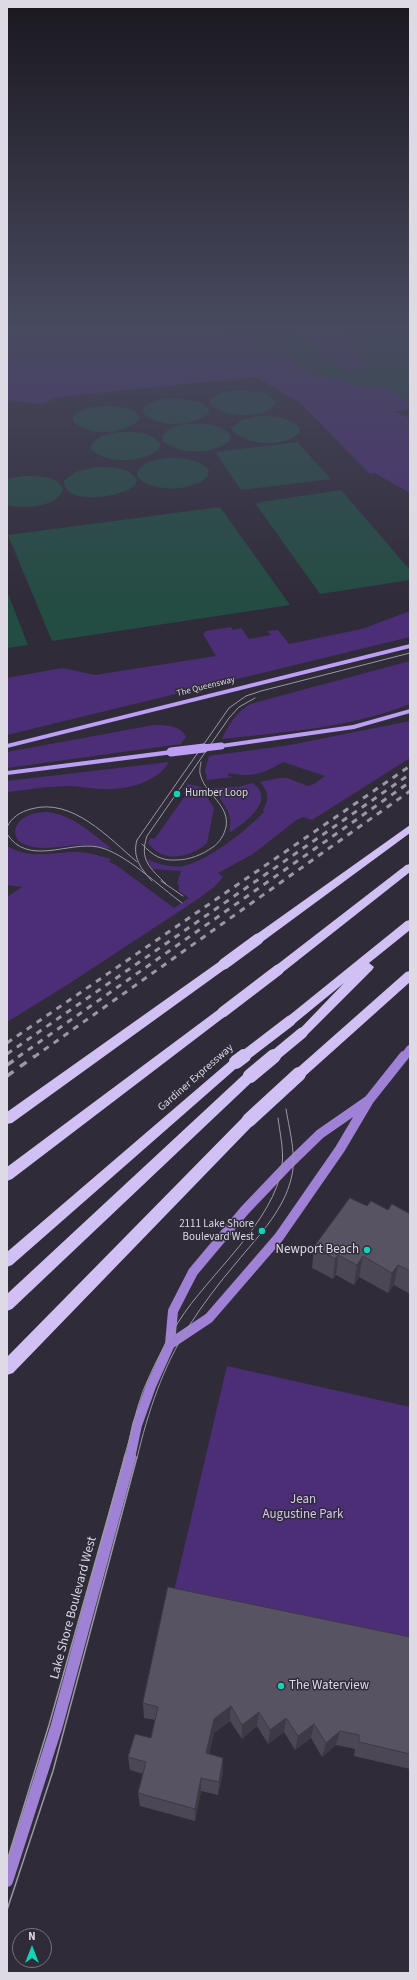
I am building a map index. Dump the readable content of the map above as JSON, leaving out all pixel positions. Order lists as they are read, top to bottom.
{
  "streets": {
    "highway": ["Gardiner Expressway"],
    "main road": ["The Queensway", "Lake Shore Boulevard West"]
  },
  "parks": ["Jean Augustine Park"],
  "places": [
    "Humber Loop",
    "2111 Lake Shore Boulevard West",
    "Newport Beach",
    "The Waterview"
  ],
  "north": "top"
}
